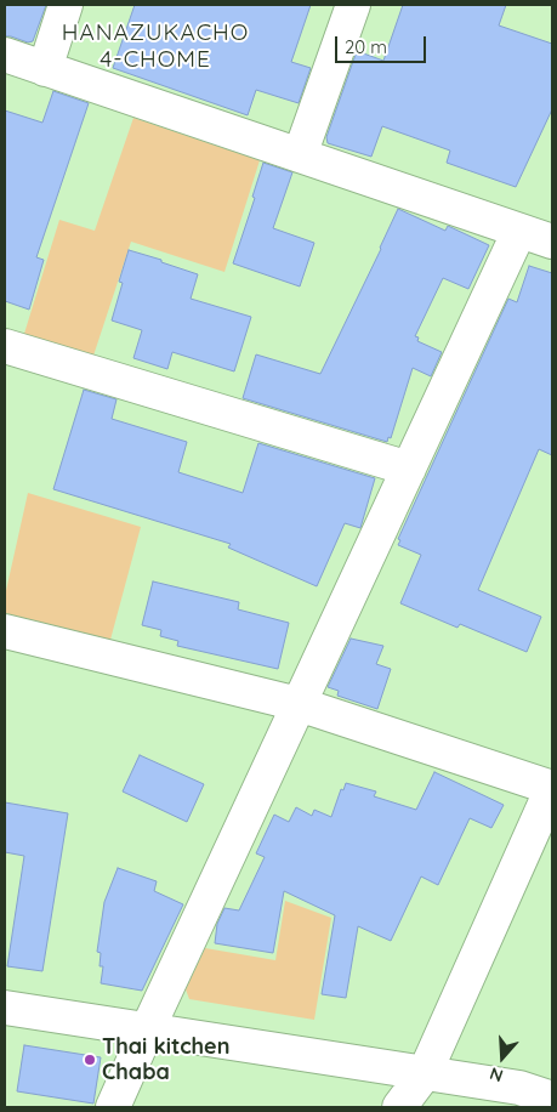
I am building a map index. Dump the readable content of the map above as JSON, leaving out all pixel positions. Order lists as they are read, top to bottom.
{
  "districts": ["HANAZUKACHO 4-CHOME"],
  "places": ["Thai kitchen Chaba"],
  "scale_bar": "20 m",
  "north": "bottom"
}
